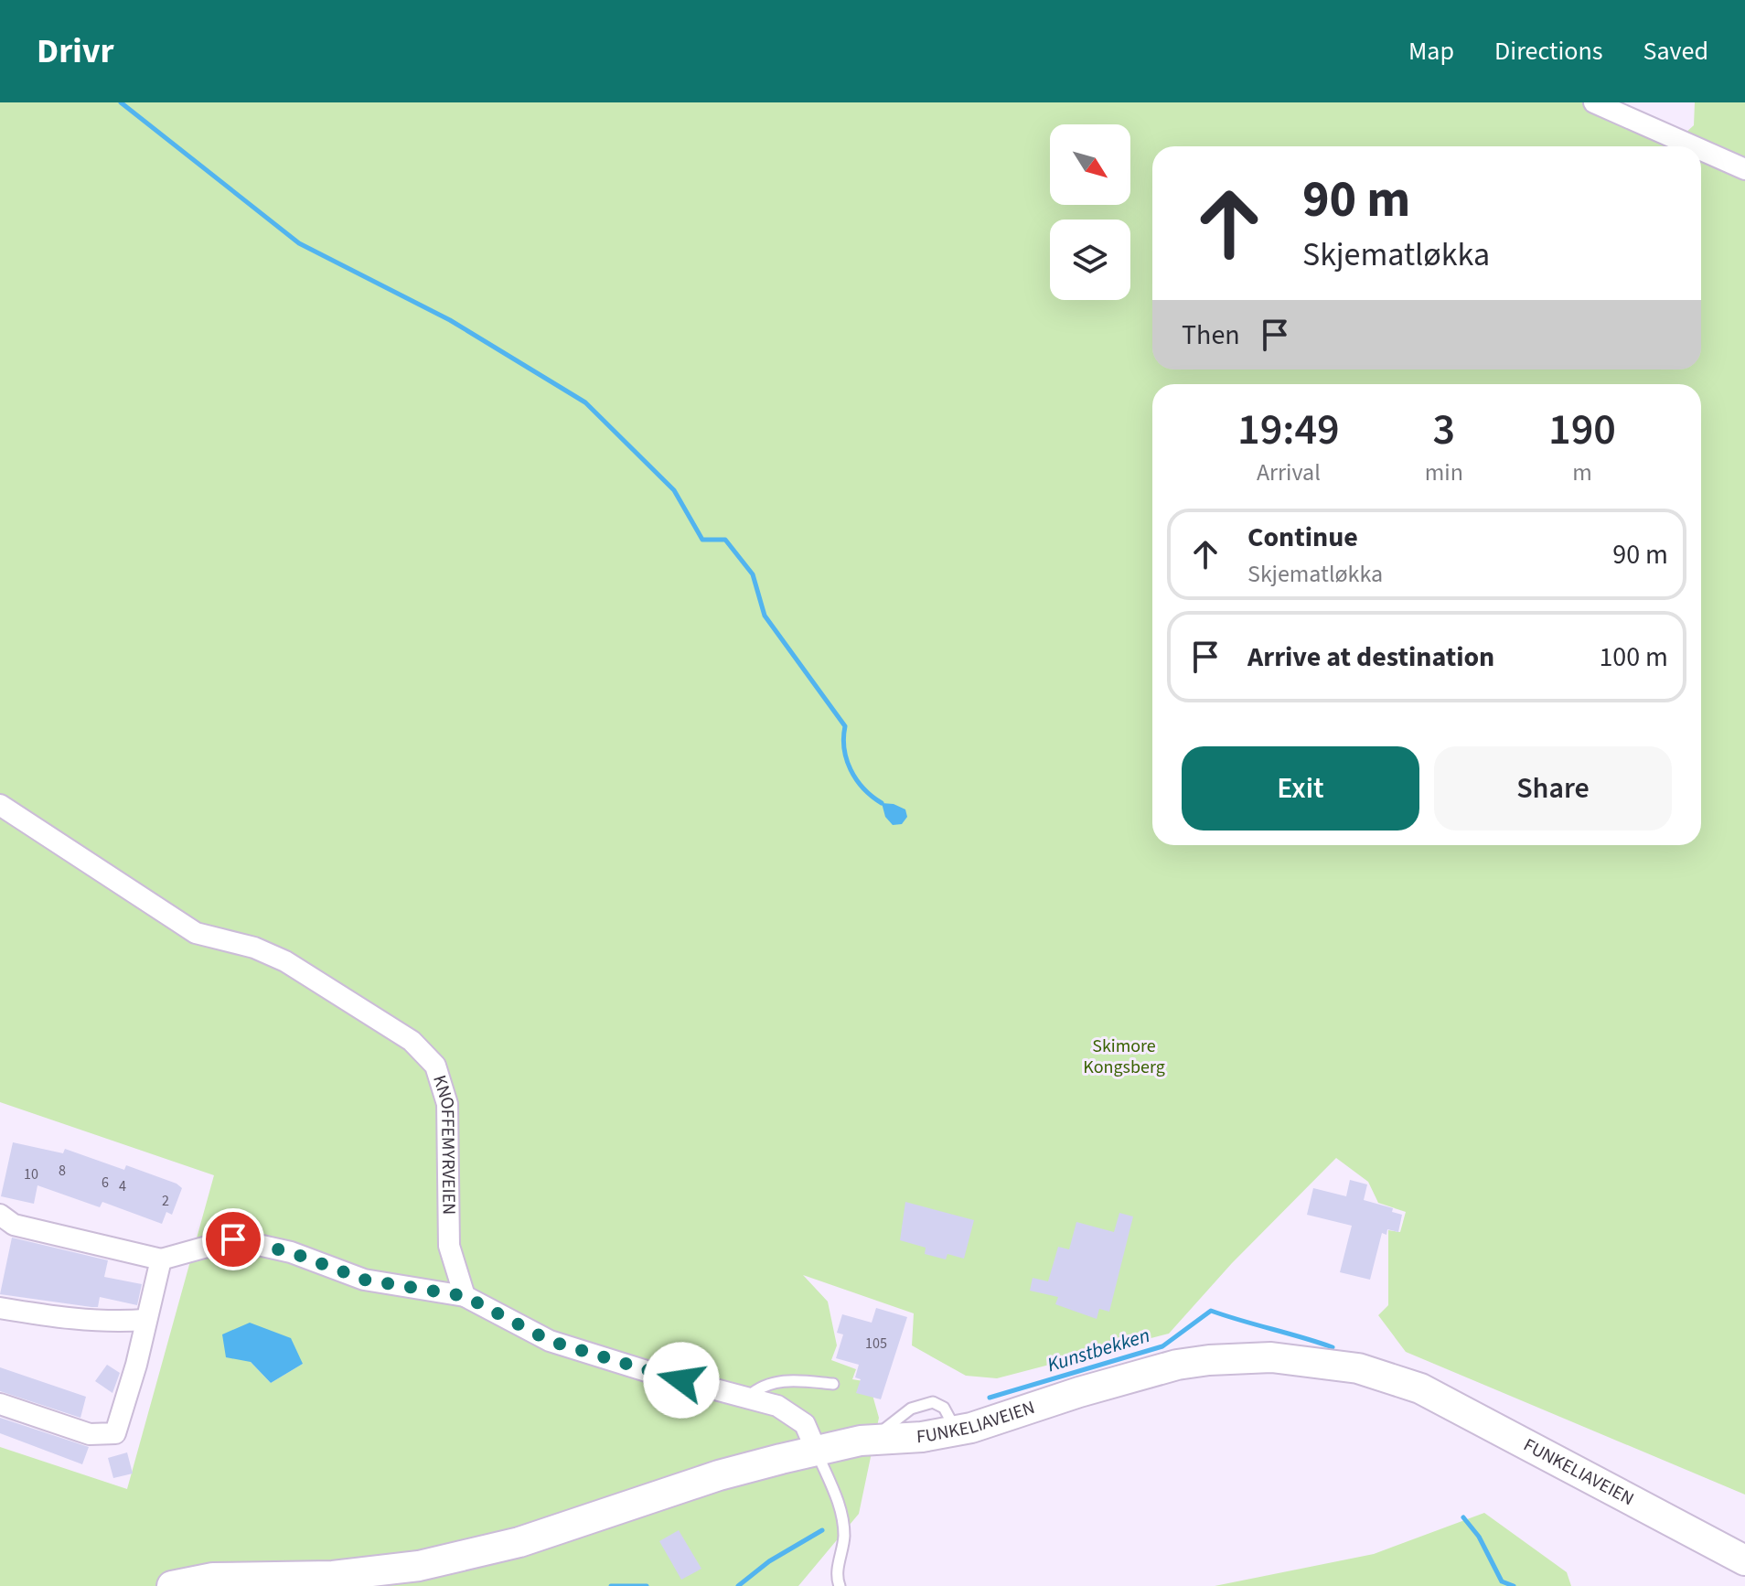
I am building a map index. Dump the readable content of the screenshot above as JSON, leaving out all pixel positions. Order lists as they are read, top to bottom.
{
  "streets": {
    "street": ["KNOFFEMYRVEIEN", "FUNKELIAVEIEN"]
  },
  "water": ["Kunstbekken"],
  "parks": ["Skimore Kongsberg"],
  "house_numbers": [
    "8",
    "10",
    "6",
    "4",
    "2",
    "105"
  ],
  "north": "bottom right",
  "page": {
    "header": "Drivr",
    "nav": ["Map", "Directions", "Saved"],
    "turn": ["90 m", "Skjematløkka"],
    "then": "Then",
    "eta": [
      "19:49",
      "Arrival",
      "3",
      "min",
      "190",
      "m"
    ],
    "list": [
      {
        "name": "Continue",
        "note": "Skjematløkka",
        "value": "90 m"
      },
      {
        "name": "Arrive at destination",
        "value": "100 m"
      }
    ],
    "buttons": ["Exit", "Share"]
  }
}
